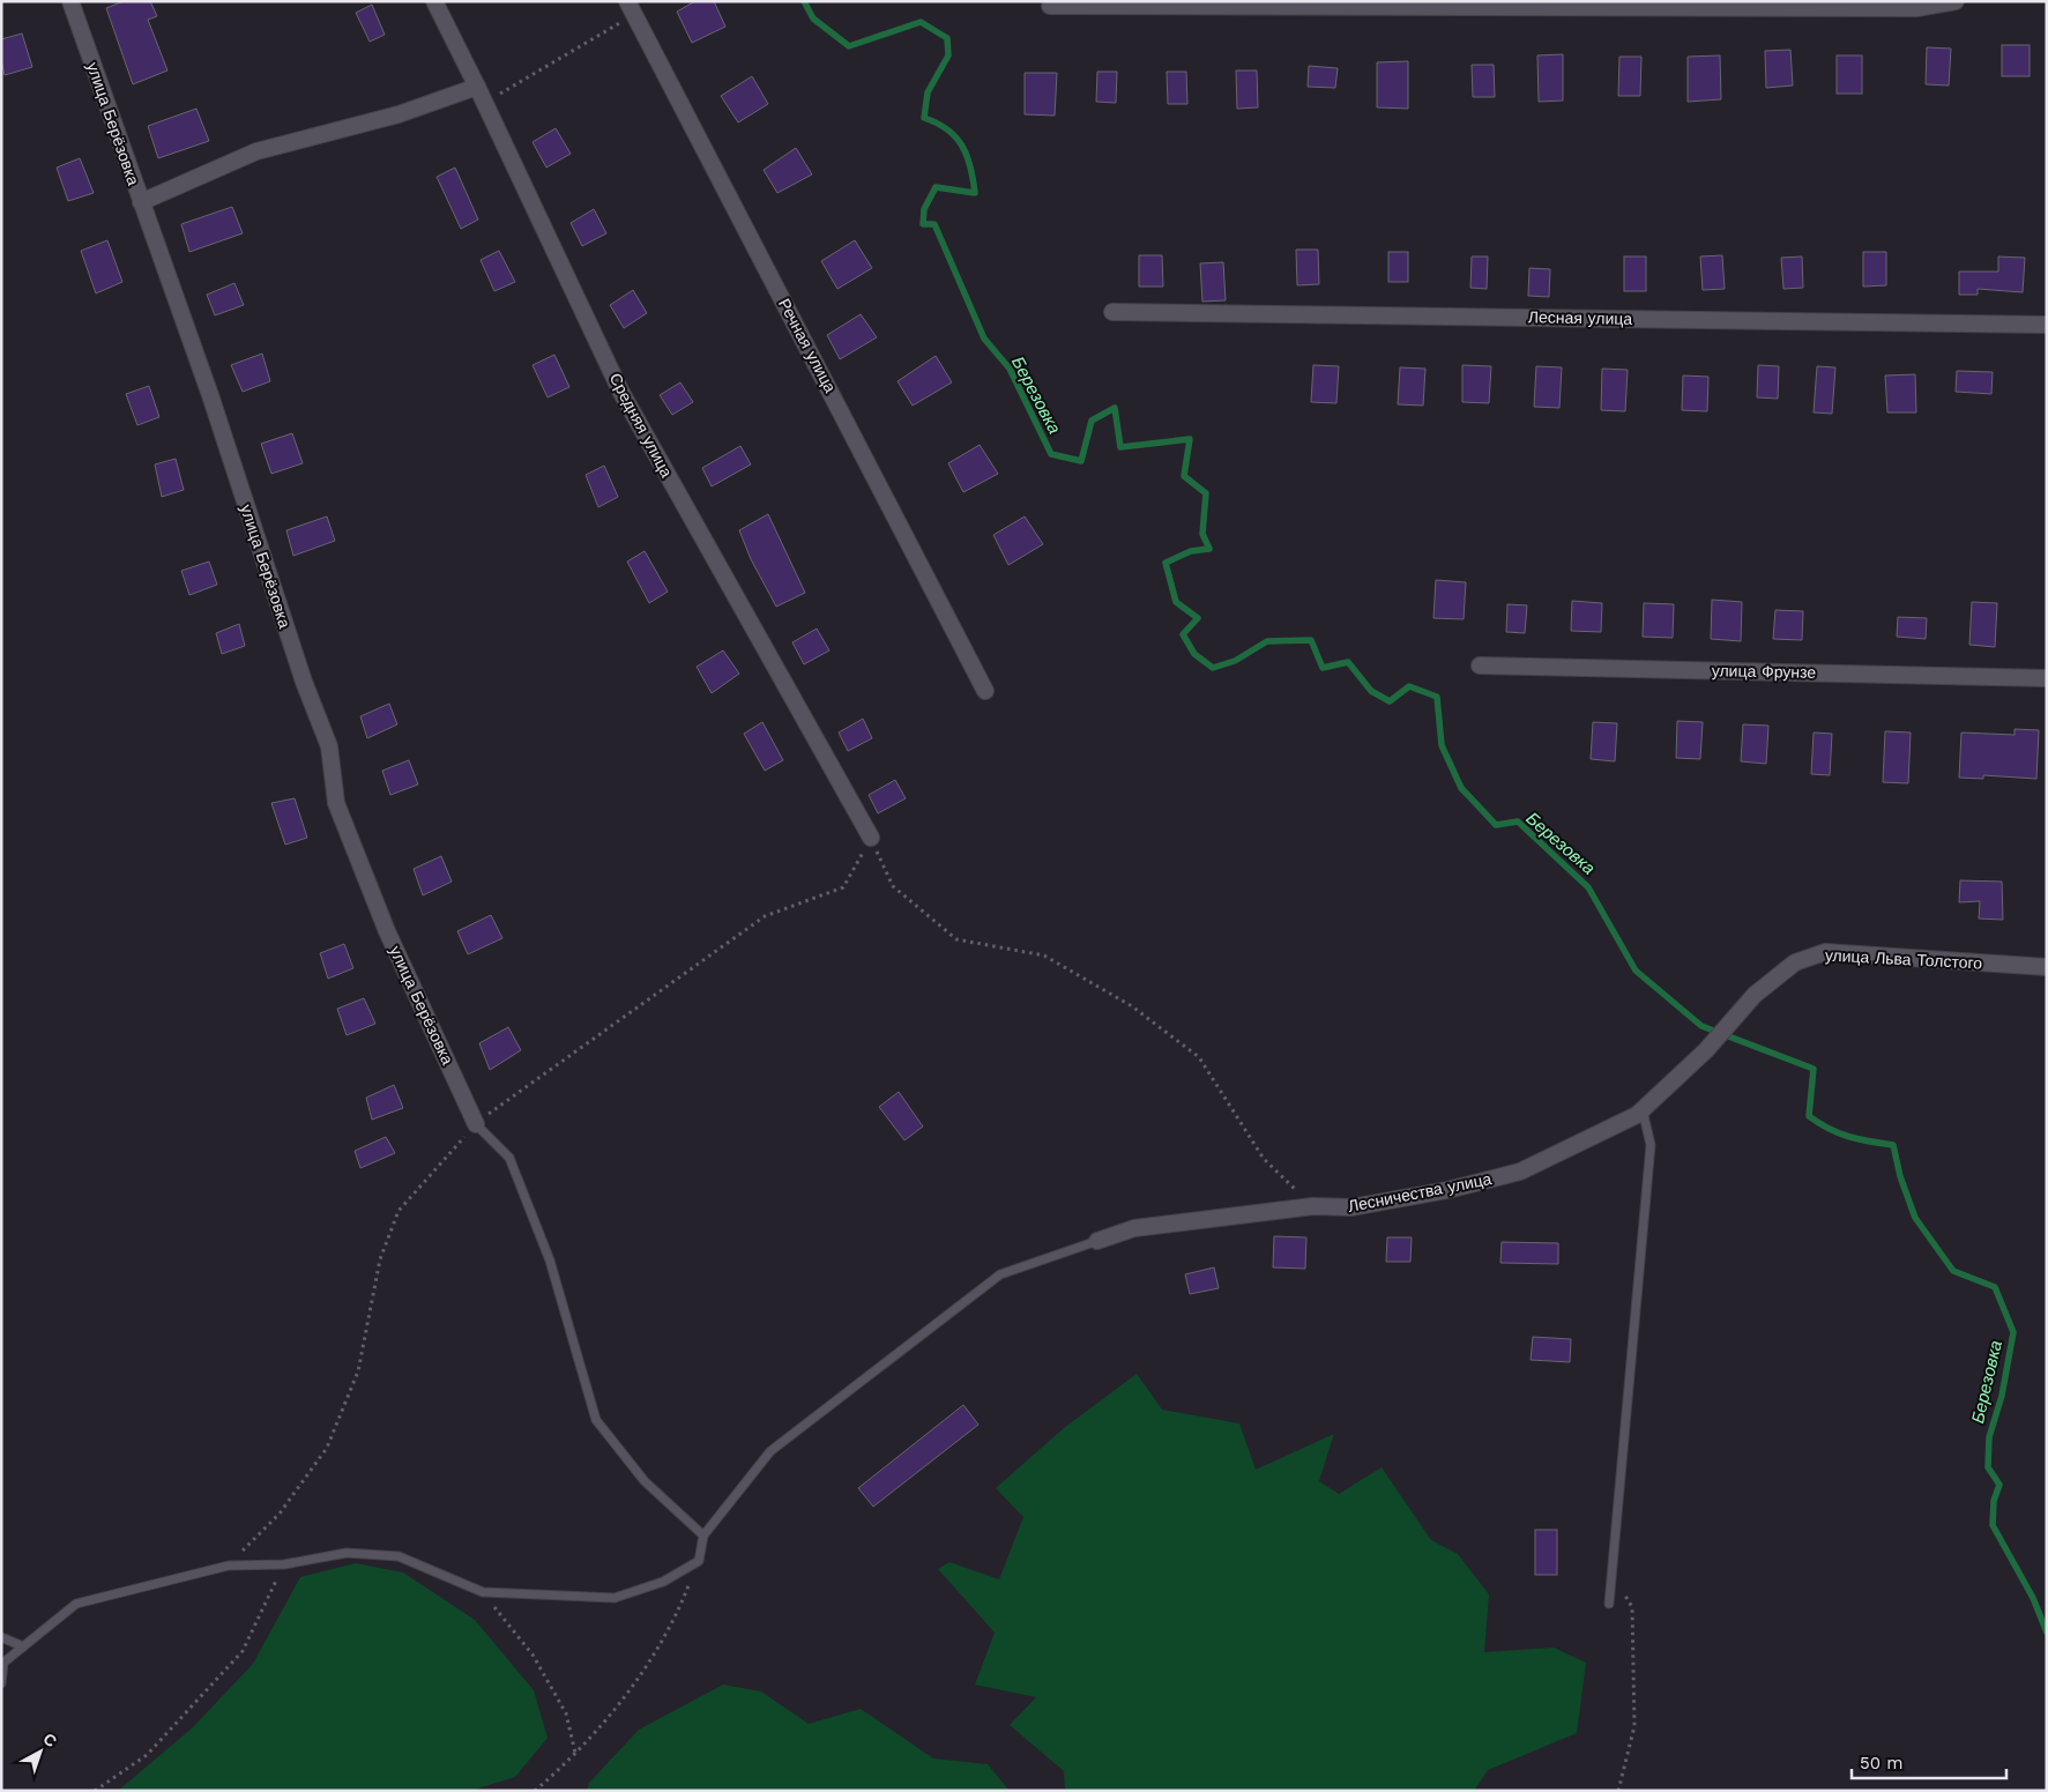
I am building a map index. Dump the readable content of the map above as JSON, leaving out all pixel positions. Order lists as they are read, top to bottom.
{
  "streets": {
    "street": [
      "улица Берёзовка",
      "Лесная улица",
      "Речная улица",
      "Средняя улица",
      "улица Фрунзе",
      "улица Льва Толстого",
      "Лесничества улица"
    ]
  },
  "crossings": [
    ["улица Льва Толстого", "Лесничества улица"]
  ],
  "water": ["Березовка"],
  "scale_bar": "50 m",
  "north": "top right"
}
